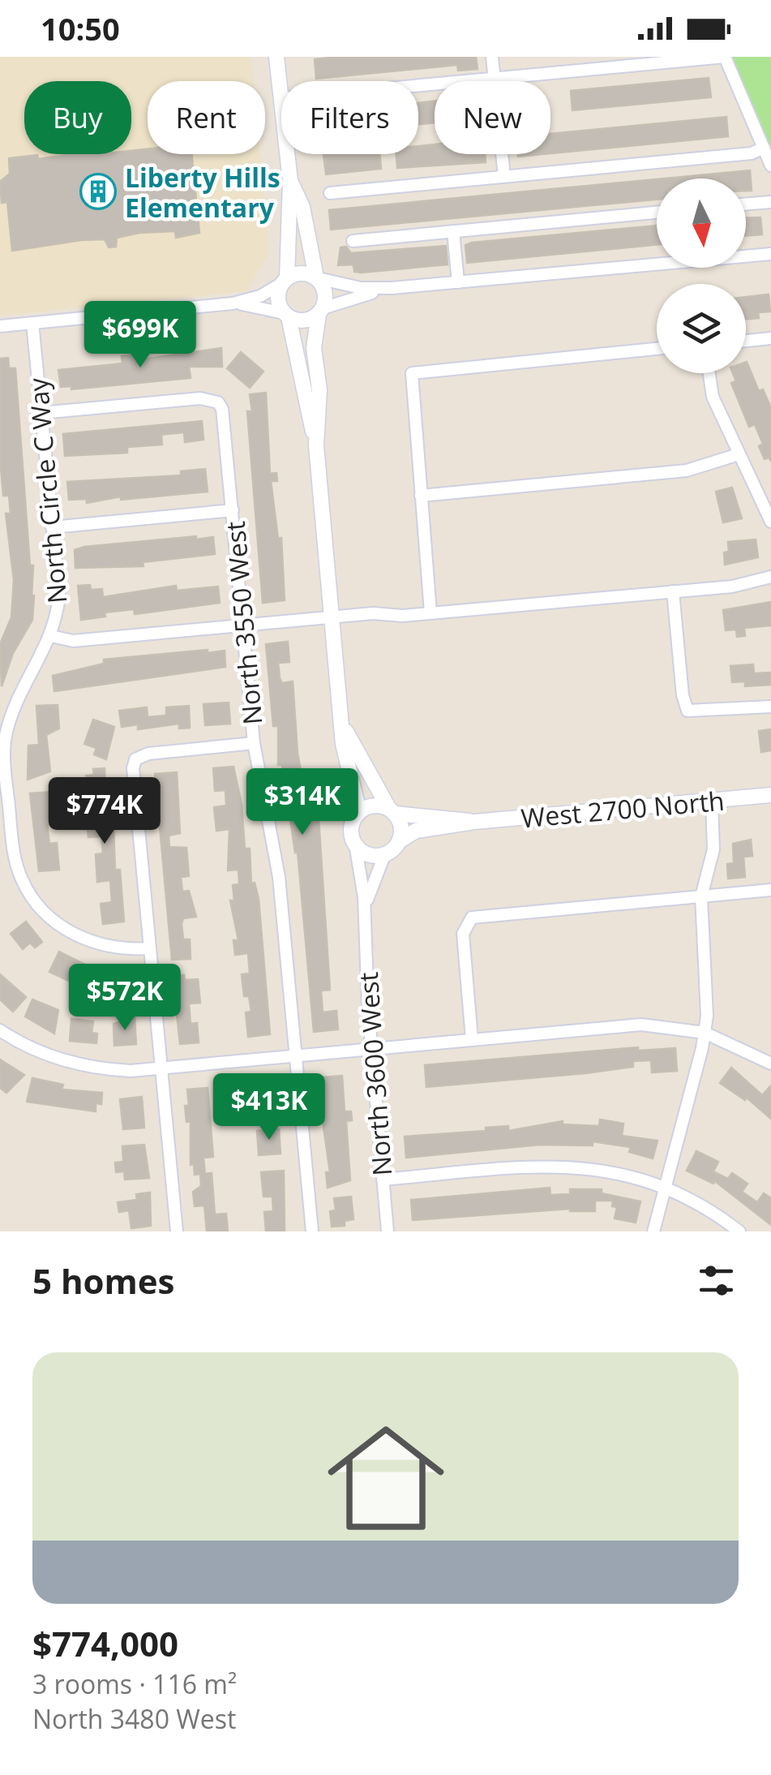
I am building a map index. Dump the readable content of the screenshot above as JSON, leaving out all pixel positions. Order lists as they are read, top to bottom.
{
  "streets": {
    "street": [
      "North Circle C Way",
      "North 3550 West",
      "West 2700 North",
      "North 3600 West"
    ]
  },
  "crossings": [
    ["North Circle C Way", "North 3550 West"],
    ["West 2700 North", "North 3600 West"]
  ],
  "places": {
    "building": ["Liberty Hills Elementary"]
  },
  "north": "bottom",
  "page": {
    "status": "10:50",
    "chip": [
      "Buy",
      "Rent",
      "Filters",
      "New"
    ],
    "price": [
      "$699K",
      "$314K",
      "$774K",
      "$572K",
      "$413K"
    ],
    "heading": "5 homes",
    "list": [
      {
        "name": "$774,000",
        "note": "3 rooms · 116 m² · North 3480 West"
      }
    ]
  }
}
